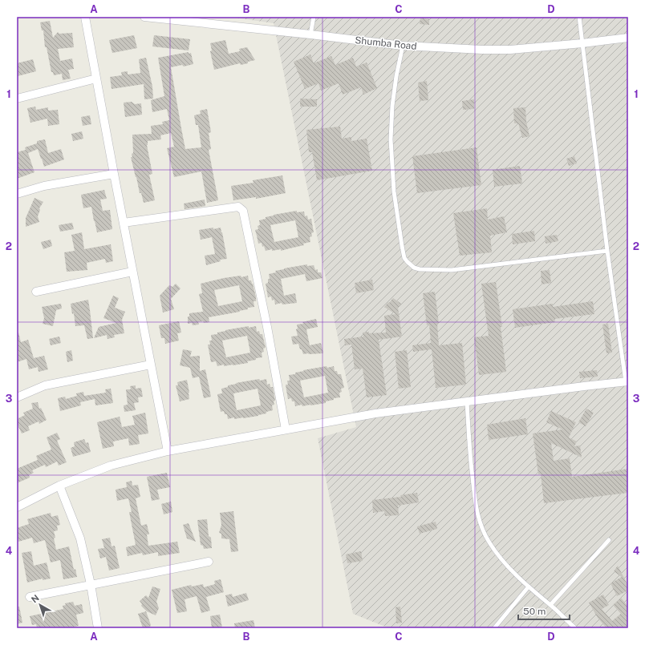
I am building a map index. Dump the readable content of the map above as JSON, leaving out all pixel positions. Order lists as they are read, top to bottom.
{
  "streets": {
    "street": ["Shumba Road"]
  },
  "scale_bar": "50 m",
  "north": "top left",
  "grid": {
    "columns": [
      "A",
      "B",
      "C",
      "D"
    ],
    "rows": [
      "1",
      "2",
      "3",
      "4"
    ]
  }
}
